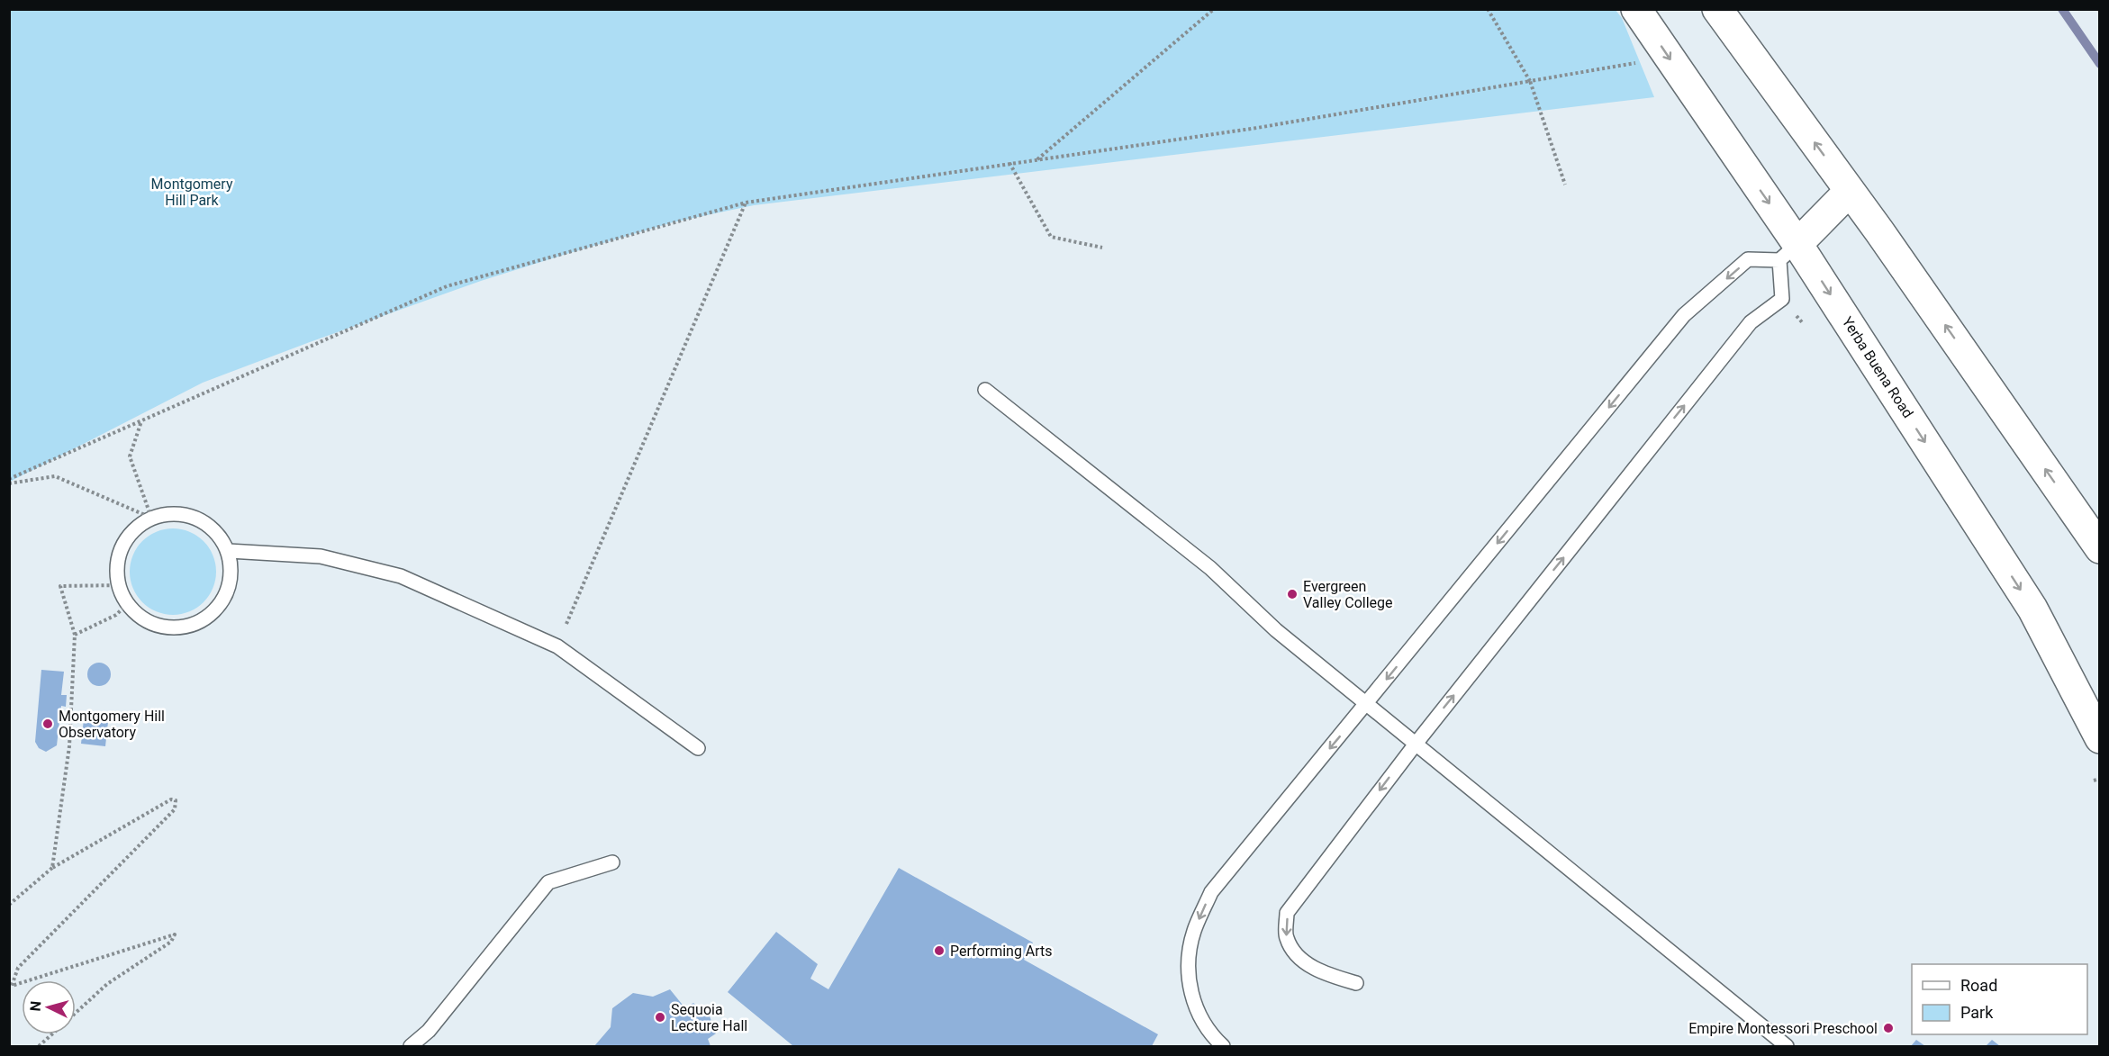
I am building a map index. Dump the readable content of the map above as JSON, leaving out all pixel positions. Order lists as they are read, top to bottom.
{
  "streets": {
    "street": ["Yerba Buena Road"]
  },
  "parks": ["Montgomery Hill Park"],
  "places": [
    "Evergreen Valley College",
    "Montgomery Hill Observatory",
    "Performing Arts",
    "Sequoia Lecture Hall",
    "Empire Montessori Preschool"
  ],
  "legend": ["Road", "Park"],
  "north": "left"
}
